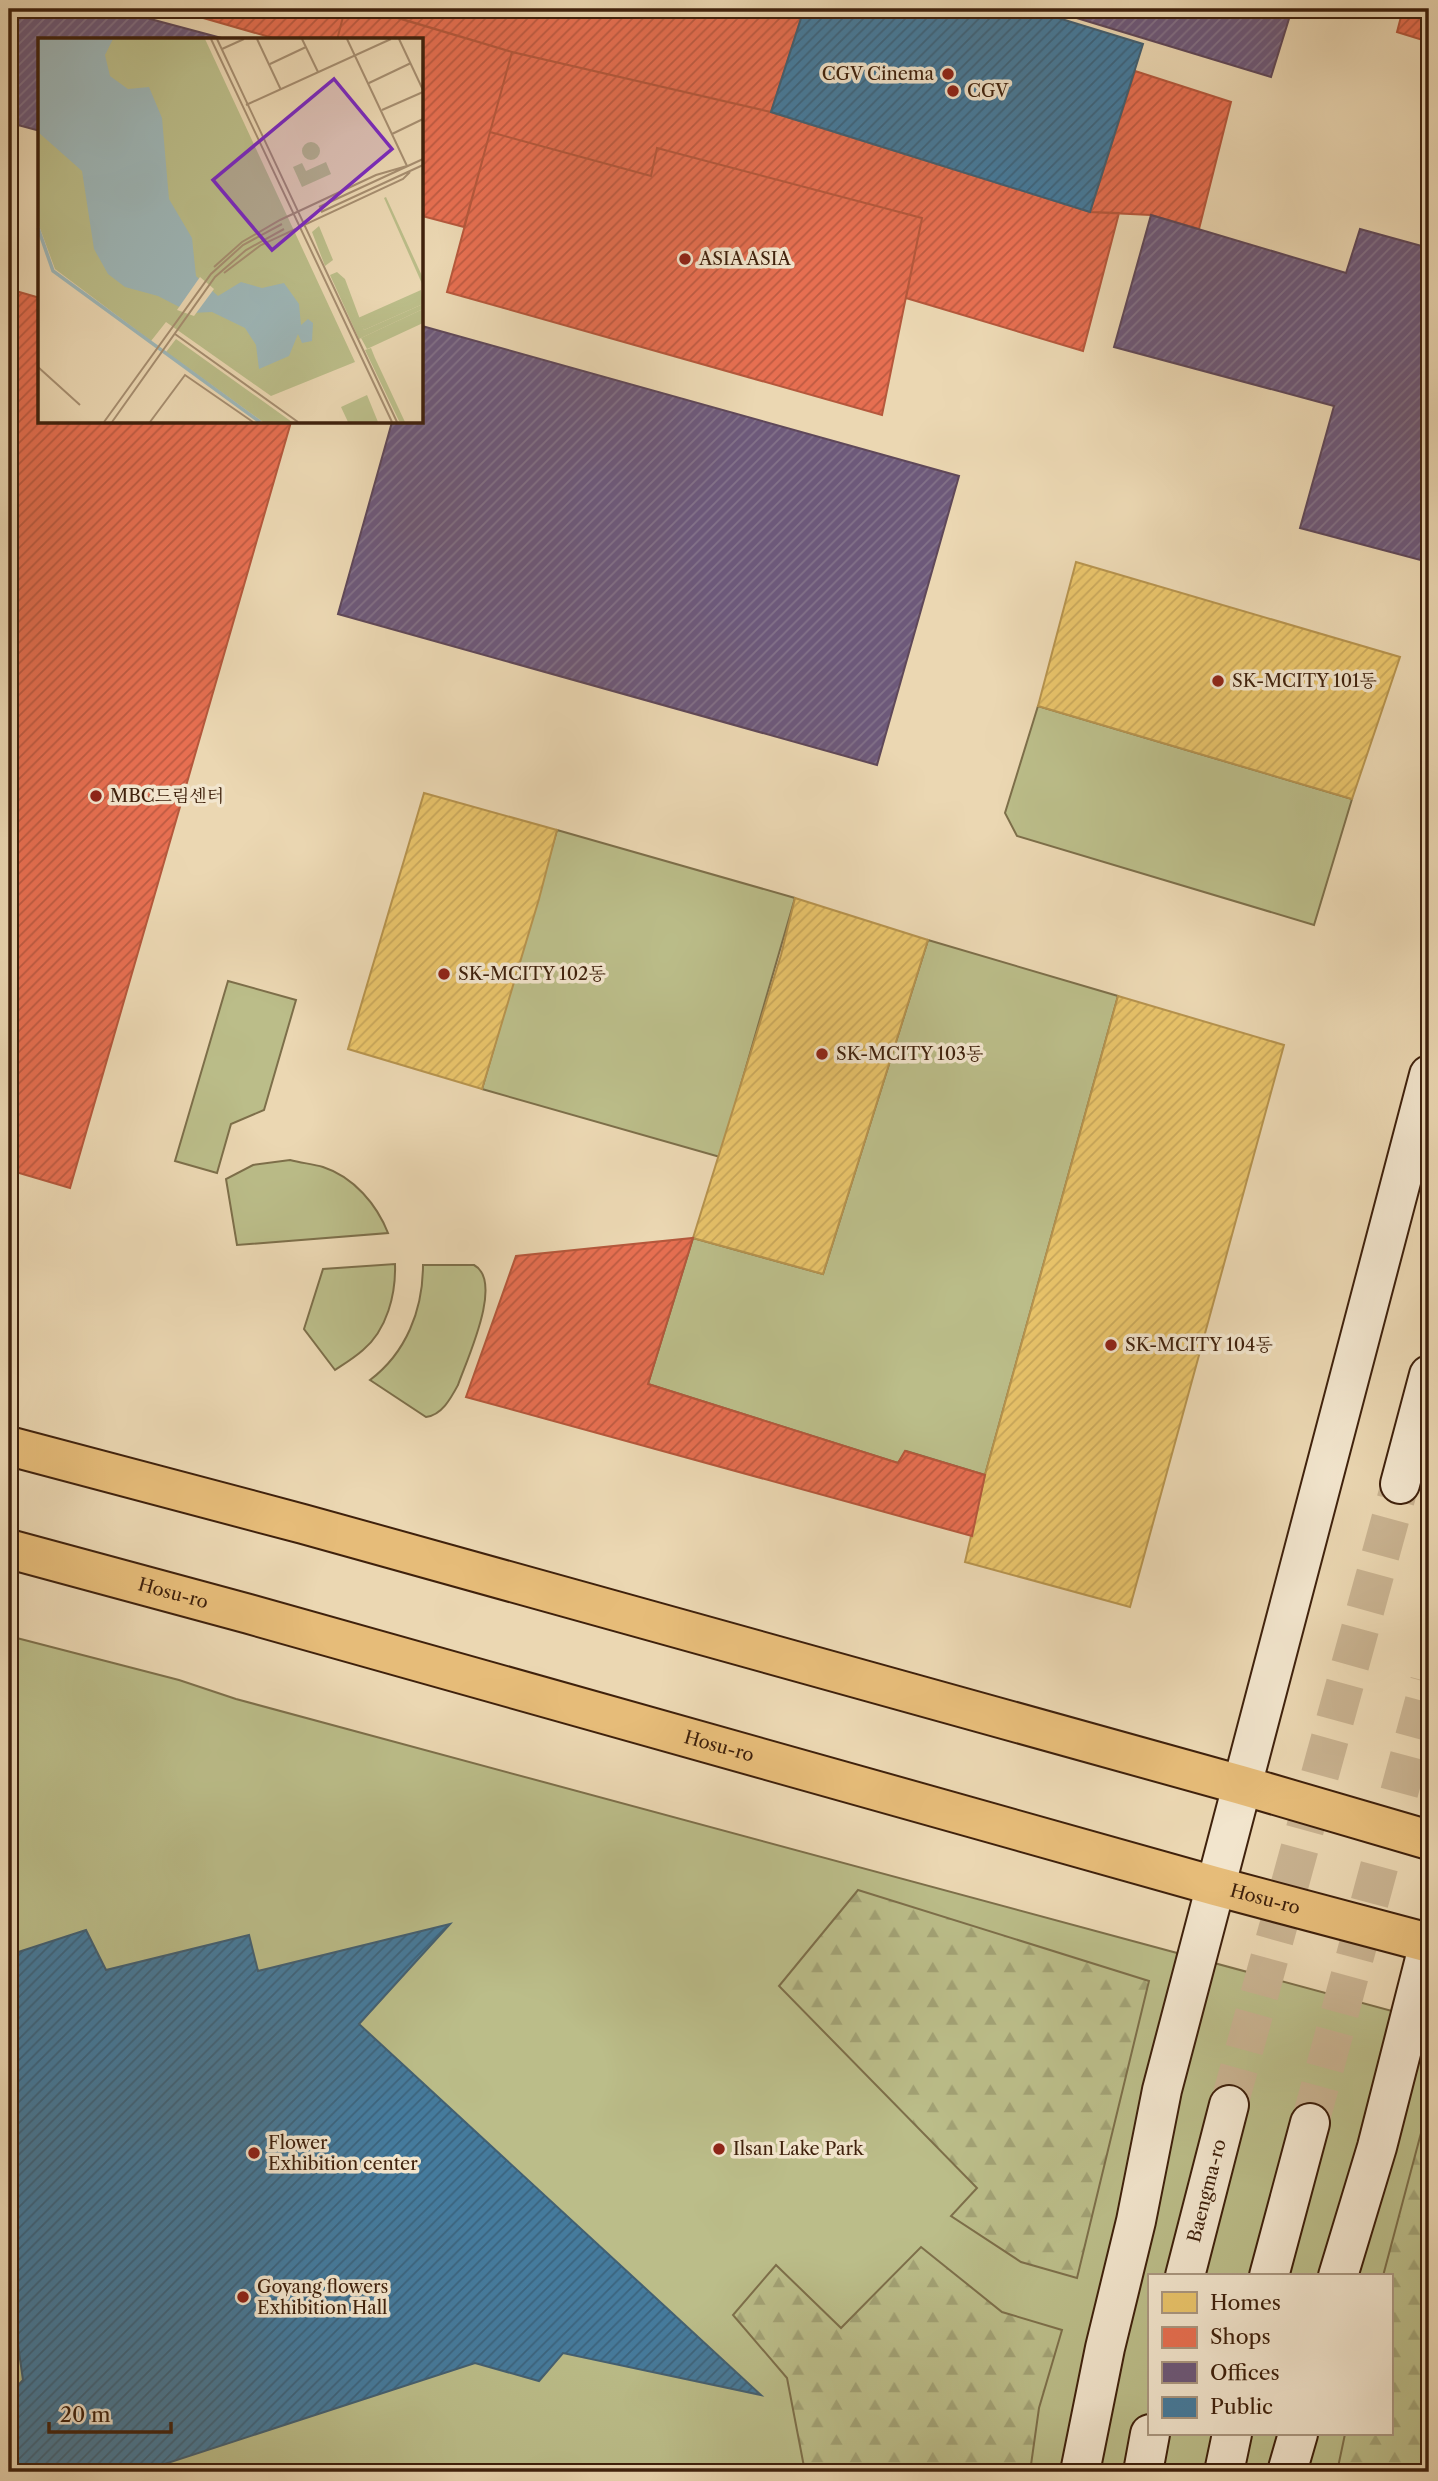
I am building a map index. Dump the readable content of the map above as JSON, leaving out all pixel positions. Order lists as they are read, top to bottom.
{
  "streets": {
    "main road": ["Hosu-ro", "Baengma-ro"]
  },
  "places": [
    "CGV Cinema",
    "CGV",
    "ASIA ASIA",
    "SK-MCITY 101동",
    "MBC드림센터",
    "SK-MCITY 102동",
    "SK-MCITY 103동",
    "SK-MCITY 104동",
    "Ilsan Lake Park",
    "Flower Exhibition center",
    "Goyang flowers Exhibition Hall"
  ],
  "legend": [
    "Homes",
    "Shops",
    "Offices",
    "Public"
  ],
  "scale_bar": "20 m"
}
